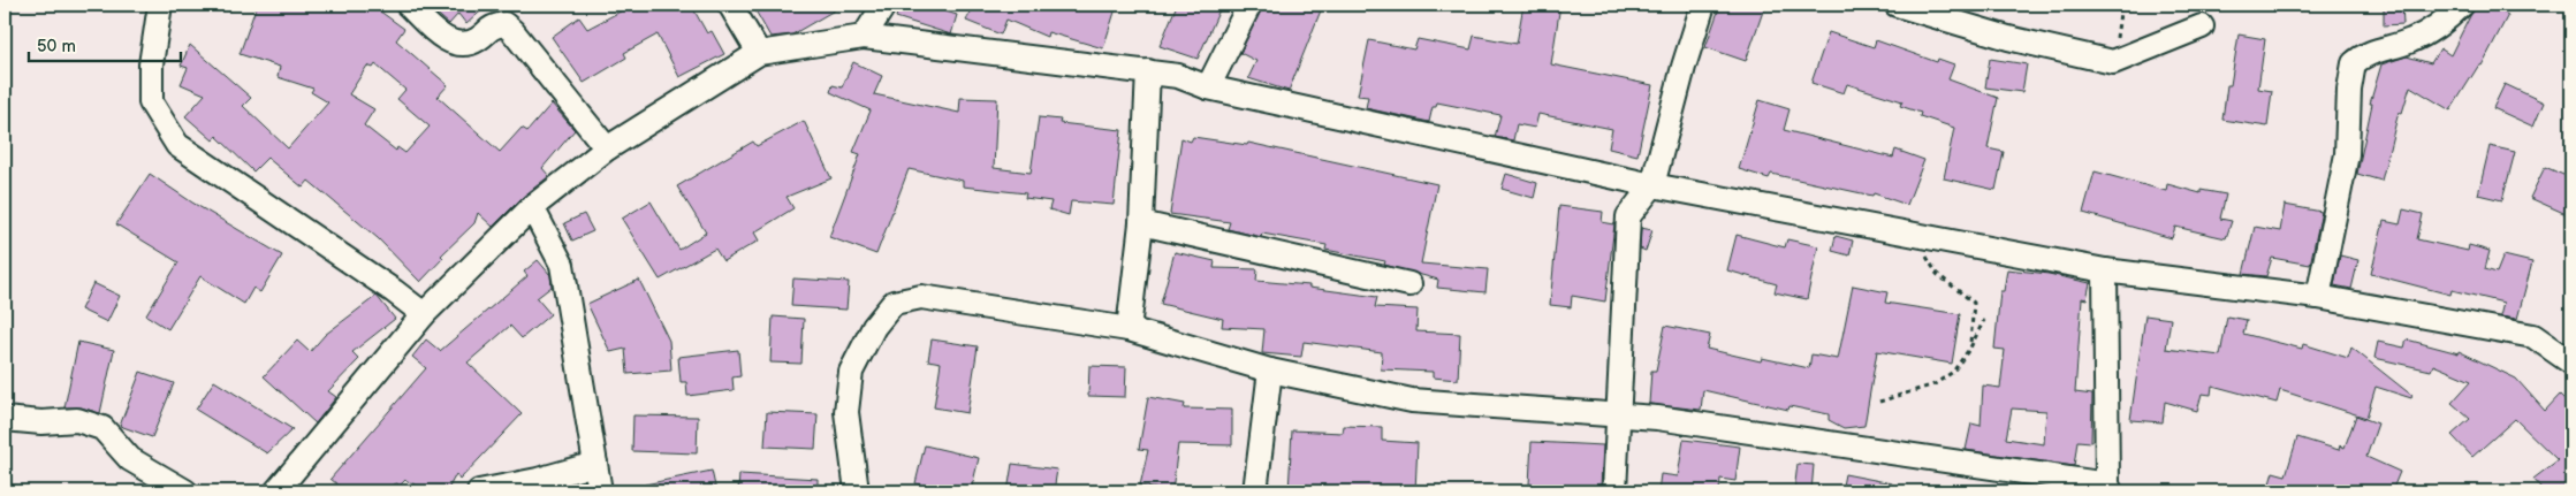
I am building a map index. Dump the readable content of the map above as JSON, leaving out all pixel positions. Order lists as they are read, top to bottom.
{
  "scale_bar": "50 m"
}
